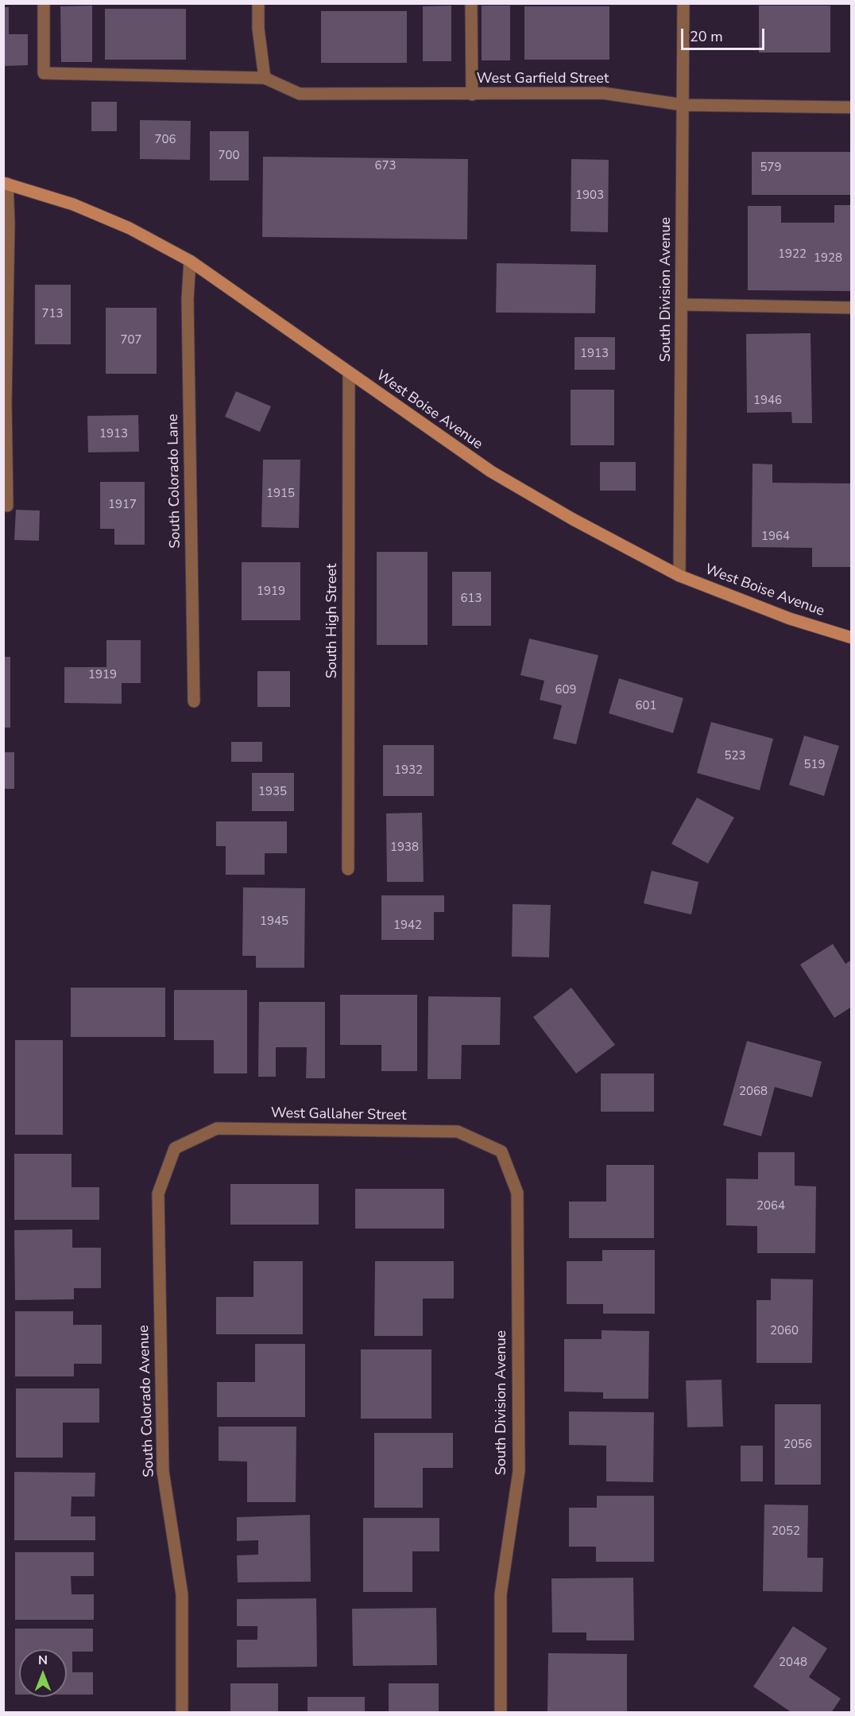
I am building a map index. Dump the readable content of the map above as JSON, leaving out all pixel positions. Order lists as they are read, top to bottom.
{
  "streets": {
    "street": [
      "West Garfield Street",
      "South Division Avenue",
      "West Boise Avenue",
      "South Colorado Lane",
      "South High Street",
      "West Gallaher Street",
      "South Colorado Avenue"
    ]
  },
  "crossings": [
    ["West Garfield Street", "South Division Avenue"],
    ["South Division Avenue", "West Boise Avenue"],
    ["South Division Avenue", "West Gallaher Street"],
    ["West Boise Avenue", "South Colorado Lane"],
    ["West Boise Avenue", "South High Street"],
    ["West Gallaher Street", "South Colorado Avenue"]
  ],
  "house_numbers": [
    "706",
    "700",
    "673",
    "579",
    "1903",
    "1922",
    "1928",
    "713",
    "707",
    "1913",
    "1946",
    "1913",
    "1915",
    "1917",
    "1964",
    "1919",
    "613",
    "1919",
    "609",
    "601",
    "523",
    "519",
    "1932",
    "1935",
    "1938",
    "1945",
    "1942",
    "2068",
    "2064",
    "2060",
    "2056",
    "2052",
    "2048"
  ],
  "scale_bar": "20 m",
  "north": "top"
}
